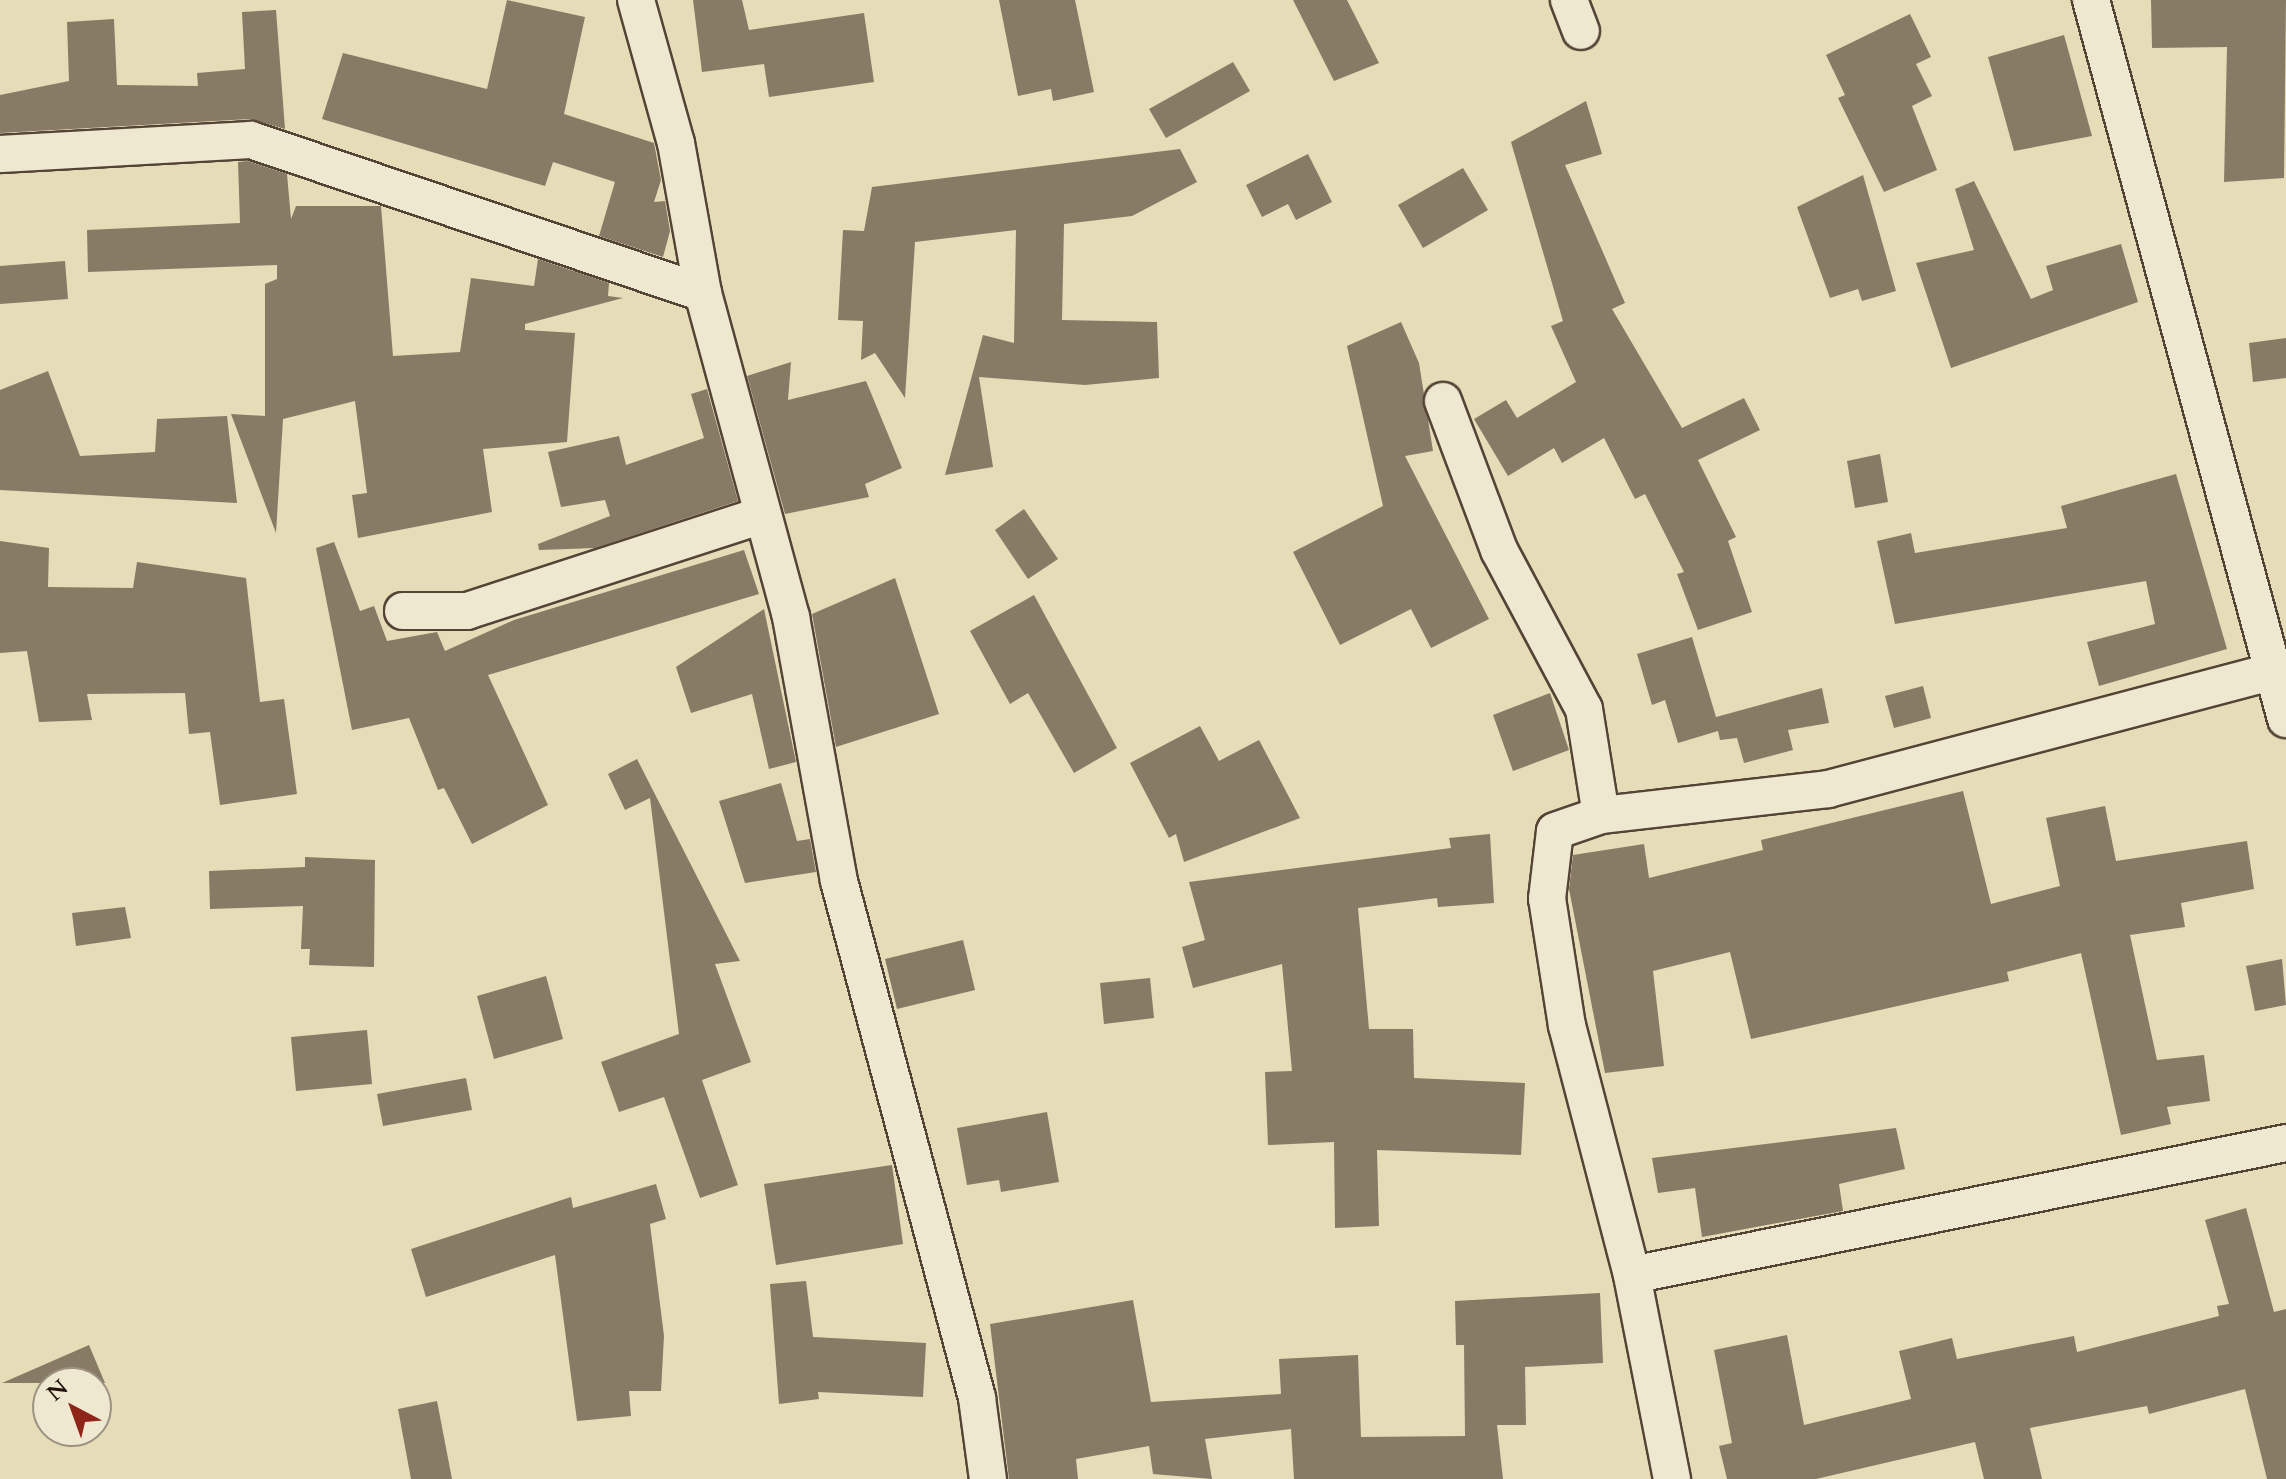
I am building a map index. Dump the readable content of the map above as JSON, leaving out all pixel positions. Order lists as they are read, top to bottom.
{
  "north": "top left"
}
